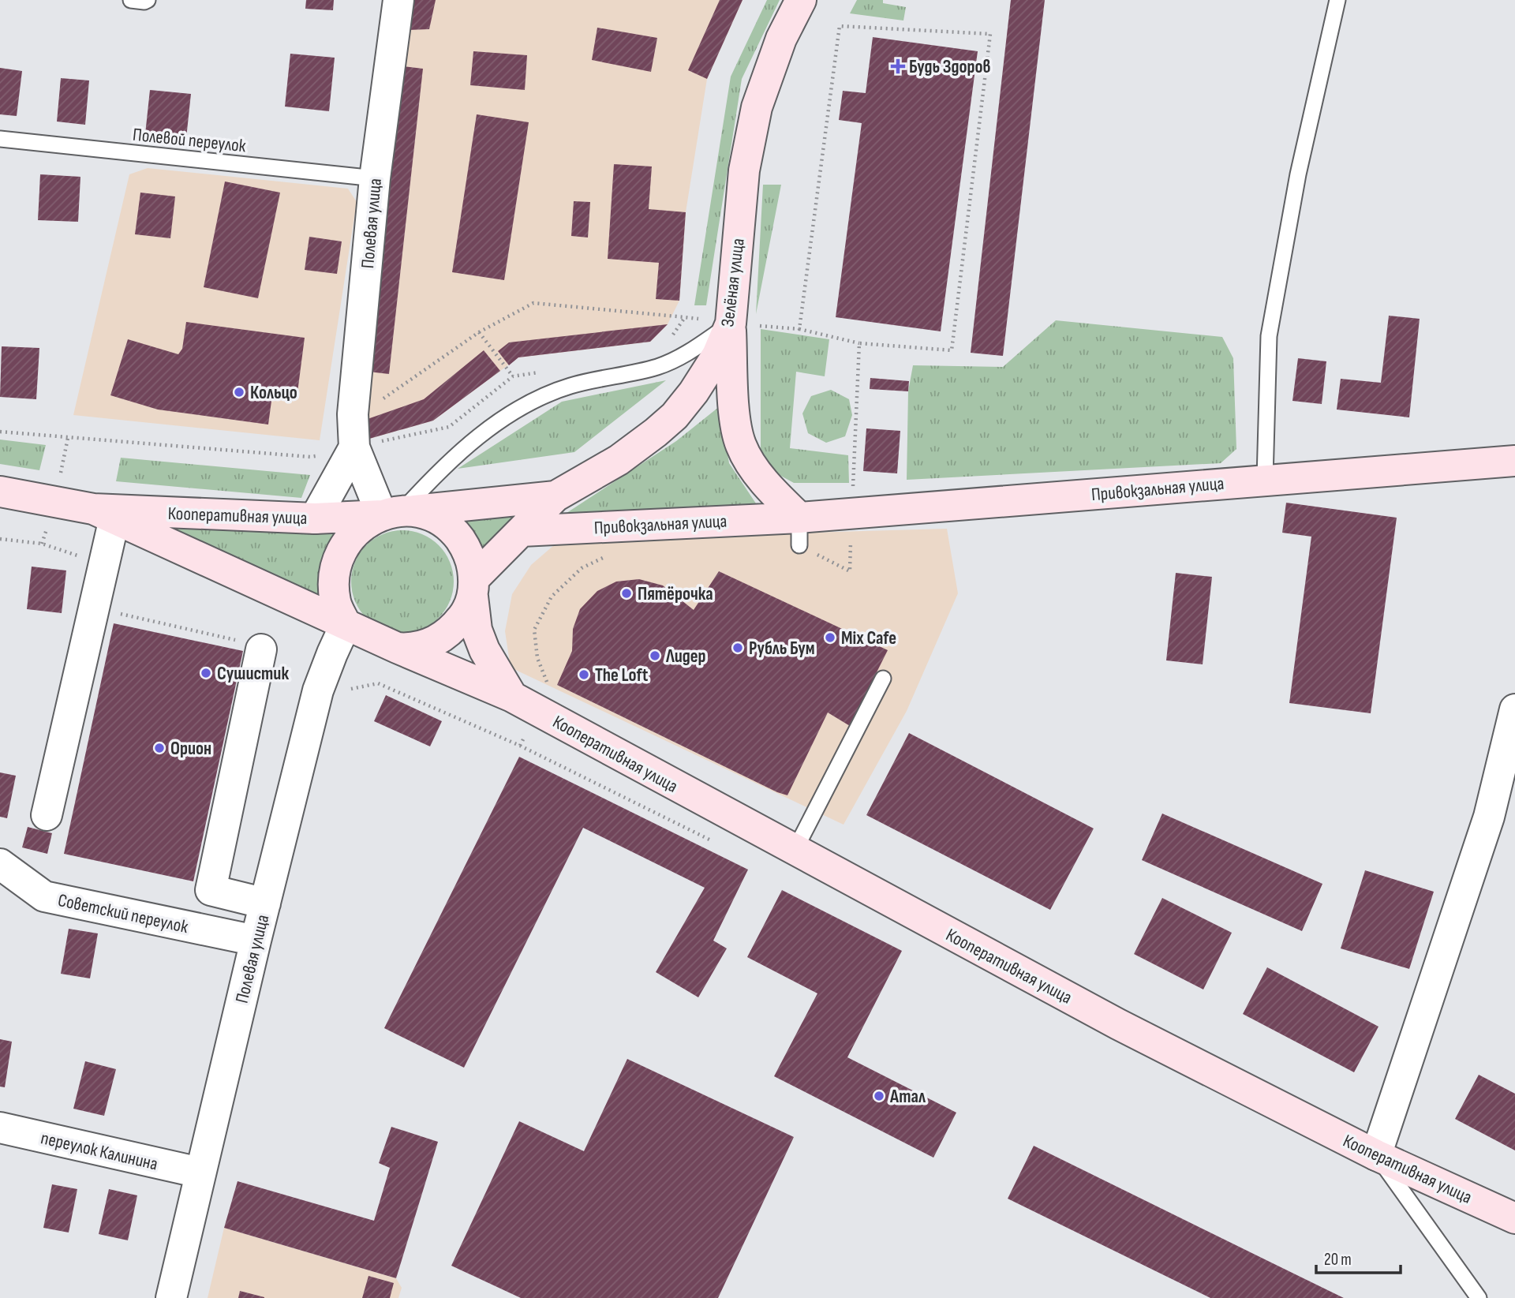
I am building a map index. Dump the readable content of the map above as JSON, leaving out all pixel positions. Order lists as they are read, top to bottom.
{
  "streets": {
    "street": [
      "Полевая улица",
      "Зелёная улица",
      "Привокзальная улица",
      "Кооперативная улица",
      "Советский переулок",
      "переулок Калинина"
    ],
    "lane": ["Полевой переулок"]
  },
  "crossings": [
    ["Полевой переулок", "Полевая улица"],
    ["Полевая улица", "Зелёная улица"],
    ["Полевая улица", "Кооперативная улица"],
    ["Полевая улица", "Советский переулок"],
    ["Полевая улица", "переулок Калинина"],
    ["Зелёная улица", "Привокзальная улица"],
    ["Зелёная улица", "Кооперативная улица"]
  ],
  "places": {
    "health": ["Будь Здоров"],
    "other": [
      "Кольцо",
      "Пятёрочка",
      "Mix Cafe",
      "Рубль Бум",
      "Лидер",
      "Сушистик",
      "The Loft",
      "Орион",
      "Атал"
    ]
  },
  "scale_bar": "20 m"
}
